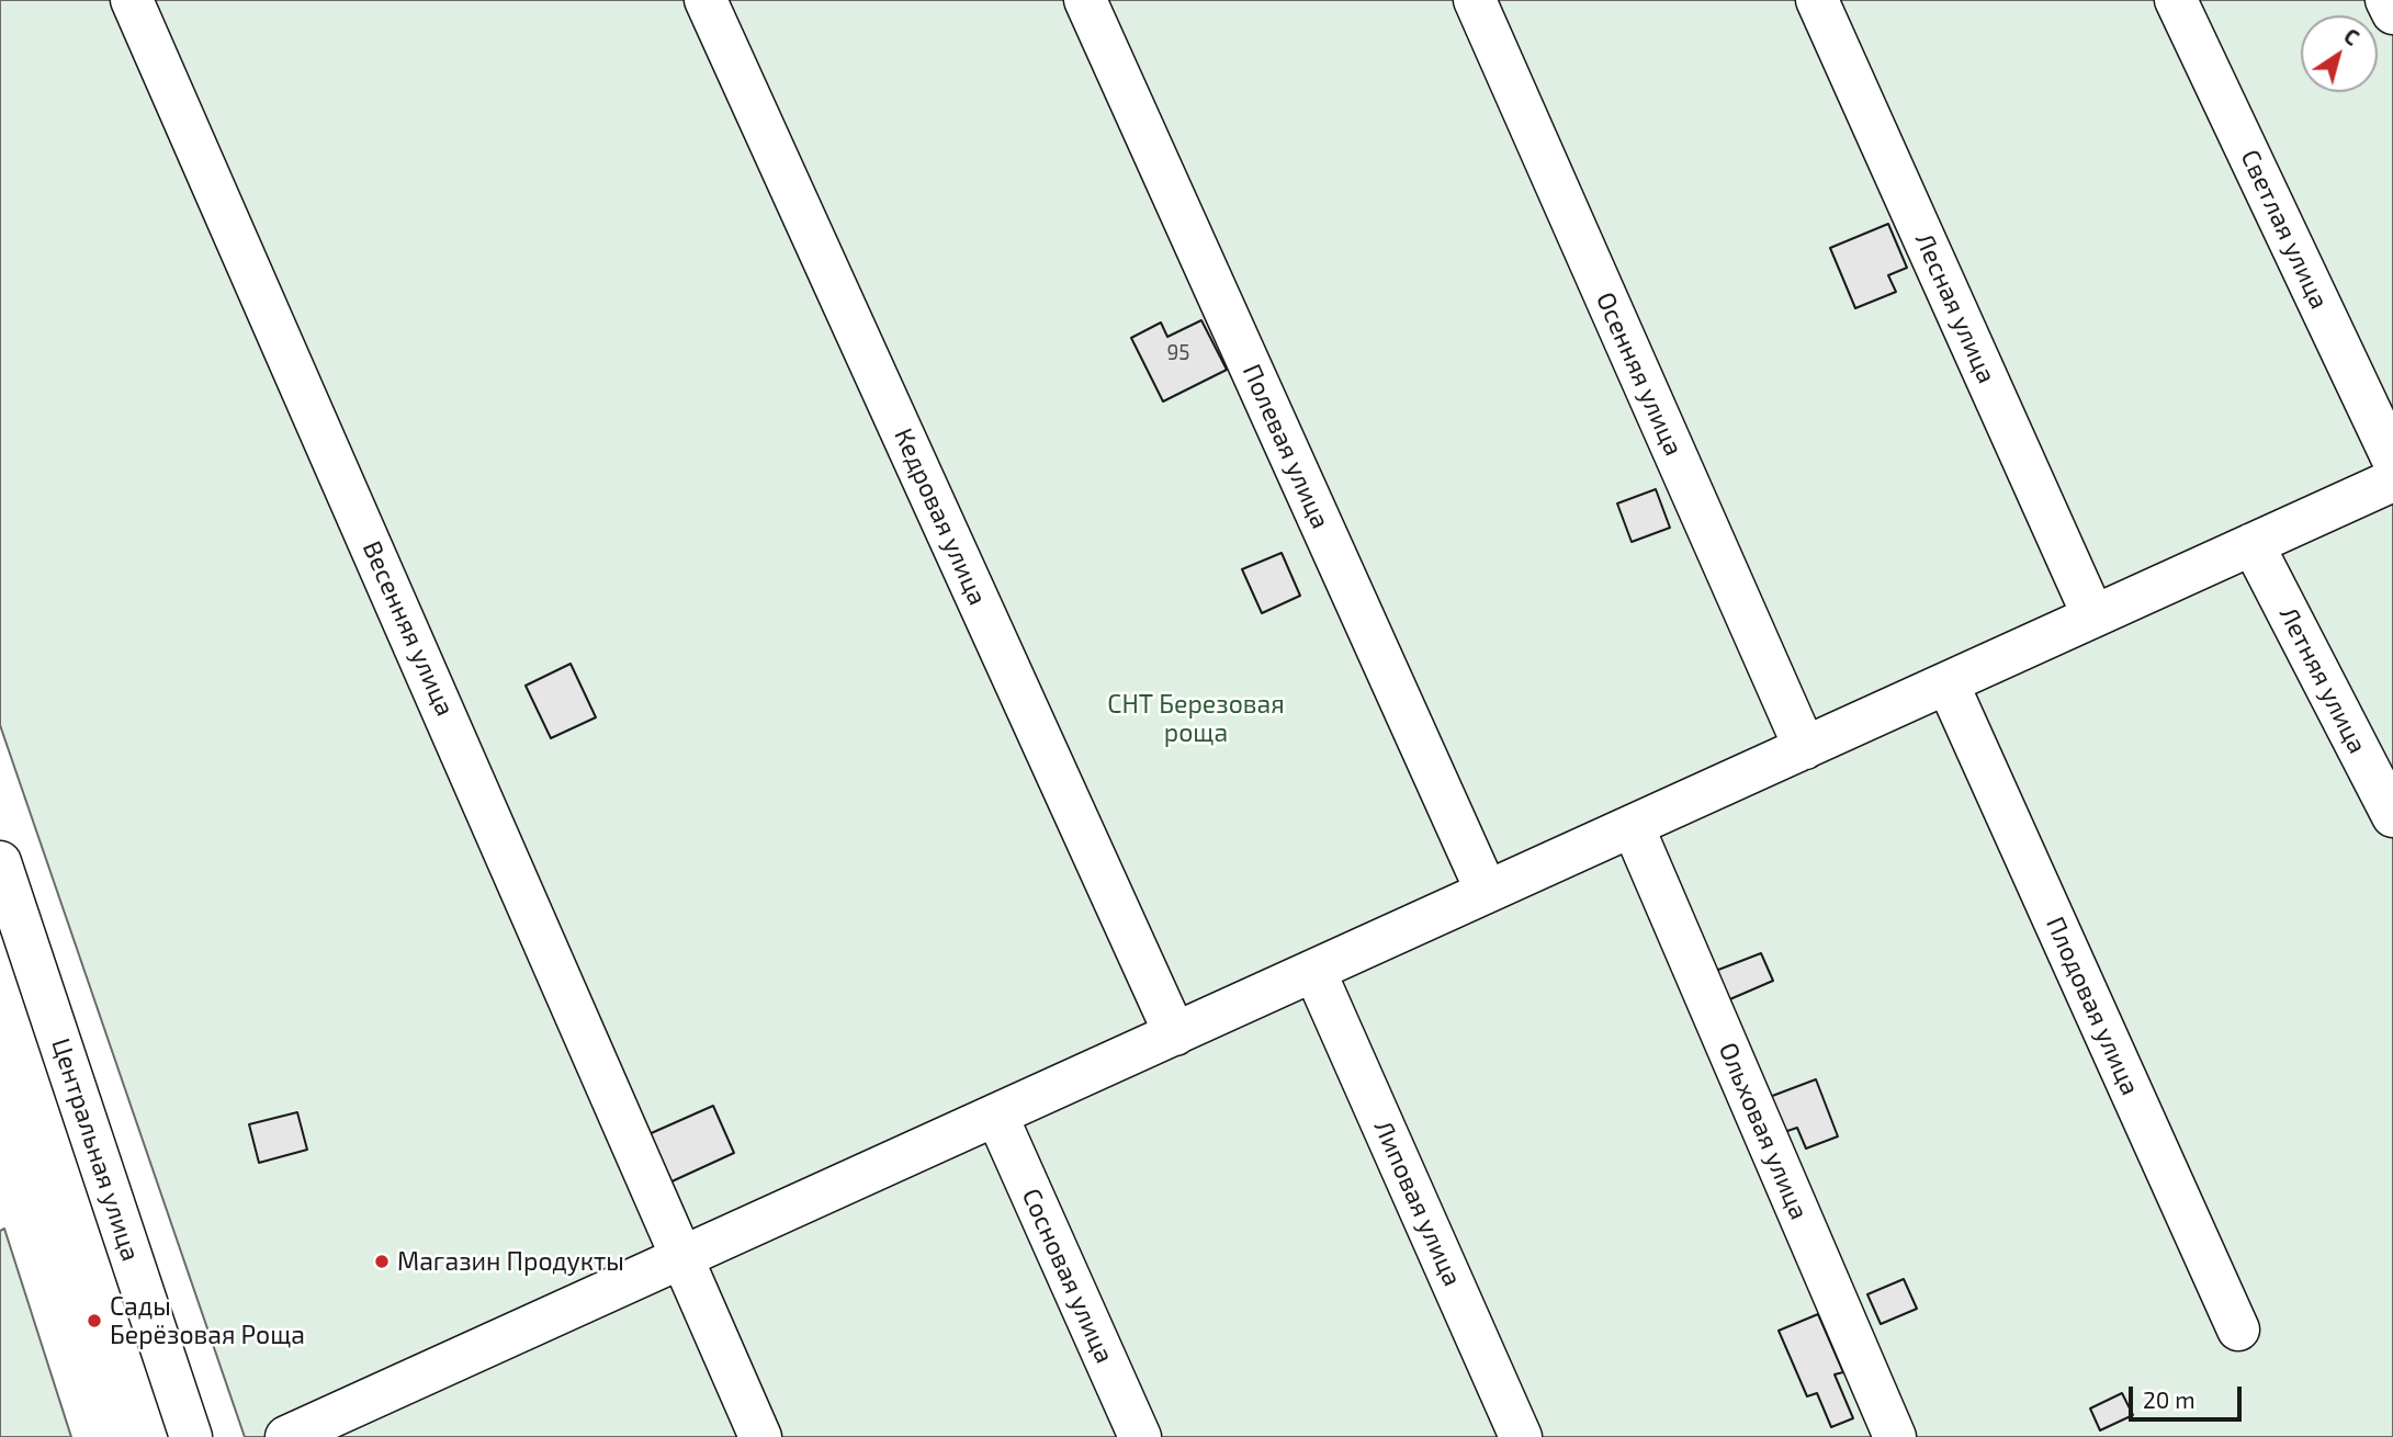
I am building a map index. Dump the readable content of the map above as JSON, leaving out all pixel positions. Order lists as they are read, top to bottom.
{
  "streets": {
    "street": [
      "Светлая улица",
      "Лесная улица",
      "Осенняя улица",
      "Полевая улица",
      "Кедровая улица",
      "Весенняя улица",
      "Летняя улица",
      "Плодовая улица",
      "Ольховая улица",
      "Центральная улица",
      "Липовая улица",
      "Сосновая улица"
    ]
  },
  "parks": ["СНТ Березовая роща"],
  "places": ["Магазин Продукты", "Сады Берёзовая Роща"],
  "house_numbers": ["95"],
  "scale_bar": "20 m",
  "north": "top right"
}
